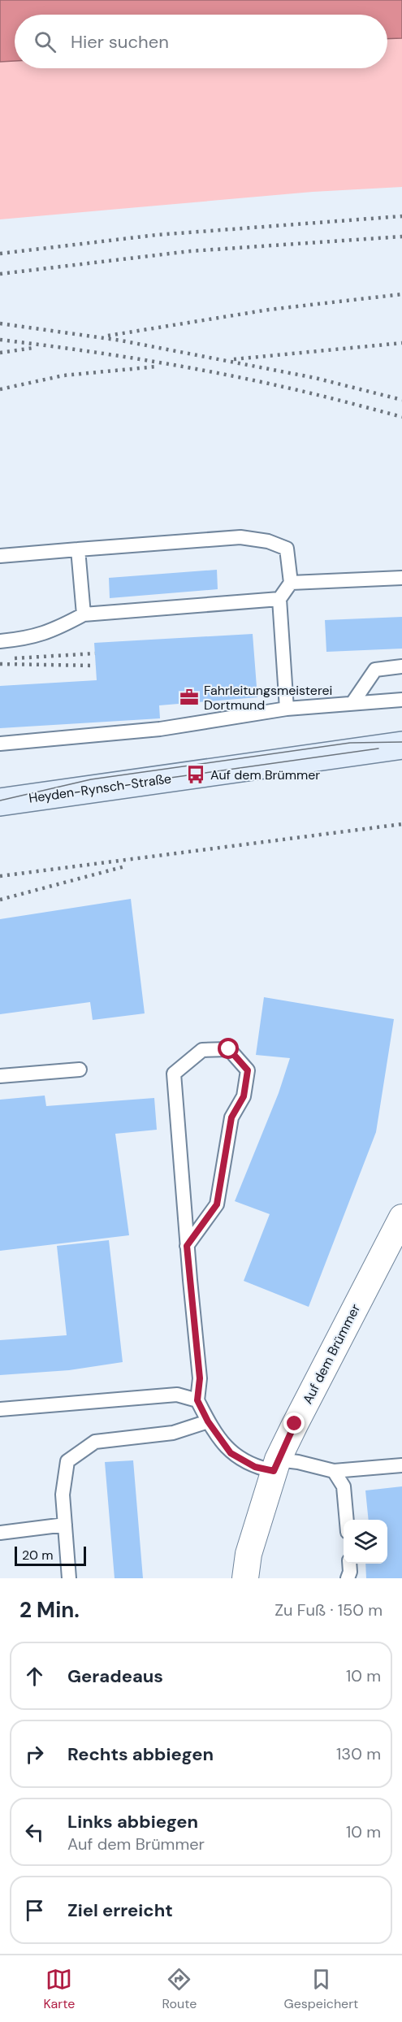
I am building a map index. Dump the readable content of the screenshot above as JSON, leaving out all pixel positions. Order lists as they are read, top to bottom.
{
  "streets": {
    "main road": ["Heyden-Rynsch-Straße"],
    "street": ["Auf dem Brümmer"]
  },
  "places": {
    "office": ["Fahrleitungsmeisterei Dortmund"],
    "bus stop": ["Auf dem Brümmer"]
  },
  "scale_bar": "20 m",
  "page": {
    "search": "Hier suchen",
    "scale": "20 m",
    "heading": ["2 Min.", "Zu Fuß · 150 m"],
    "list": [
      ["Geradeaus", "10 m"],
      ["Rechts abbiegen", "130 m"],
      ["Links abbiegen", "Auf dem Brümmer", "10 m"],
      "Ziel erreicht"
    ],
    "nav": ["Karte", "Route", "Gespeichert"]
  }
}
